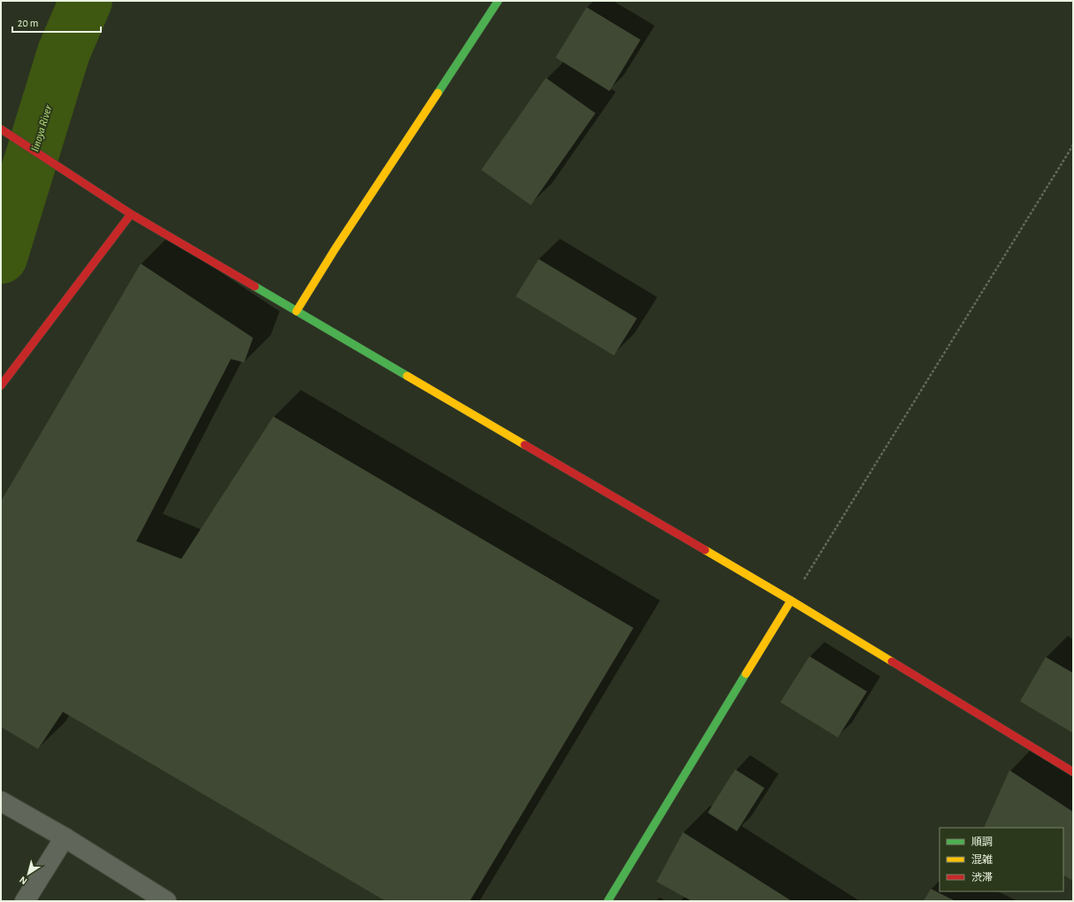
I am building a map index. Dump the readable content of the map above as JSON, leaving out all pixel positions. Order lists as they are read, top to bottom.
{
  "water": ["Iinoya River"],
  "legend": ["順調", "混雑", "渋滞"],
  "scale_bar": "20 m",
  "north": "bottom left"
}
